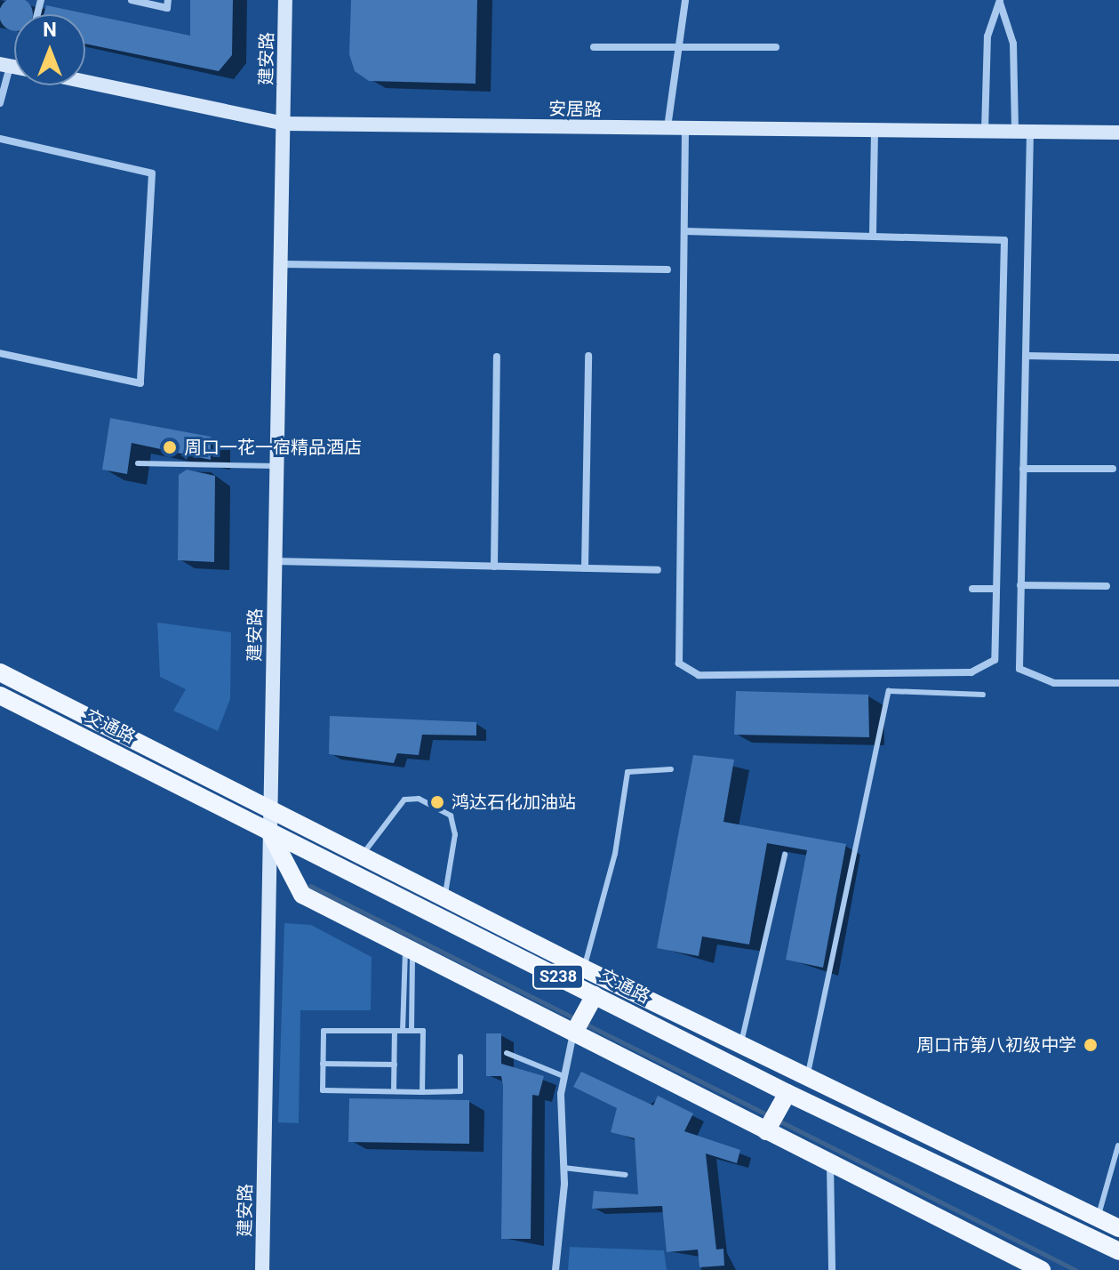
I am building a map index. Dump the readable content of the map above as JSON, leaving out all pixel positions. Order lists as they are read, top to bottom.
{
  "streets": {
    "main road": ["交通路", "S238"],
    "street": ["建安路", "安居路"]
  },
  "crossings": [
    ["建安路", "安居路"],
    ["建安路", "交通路"]
  ],
  "places": ["周口一花一宿精品酒店", "鸿达石化加油站", "周口市第八初级中学"],
  "north": "top"
}
